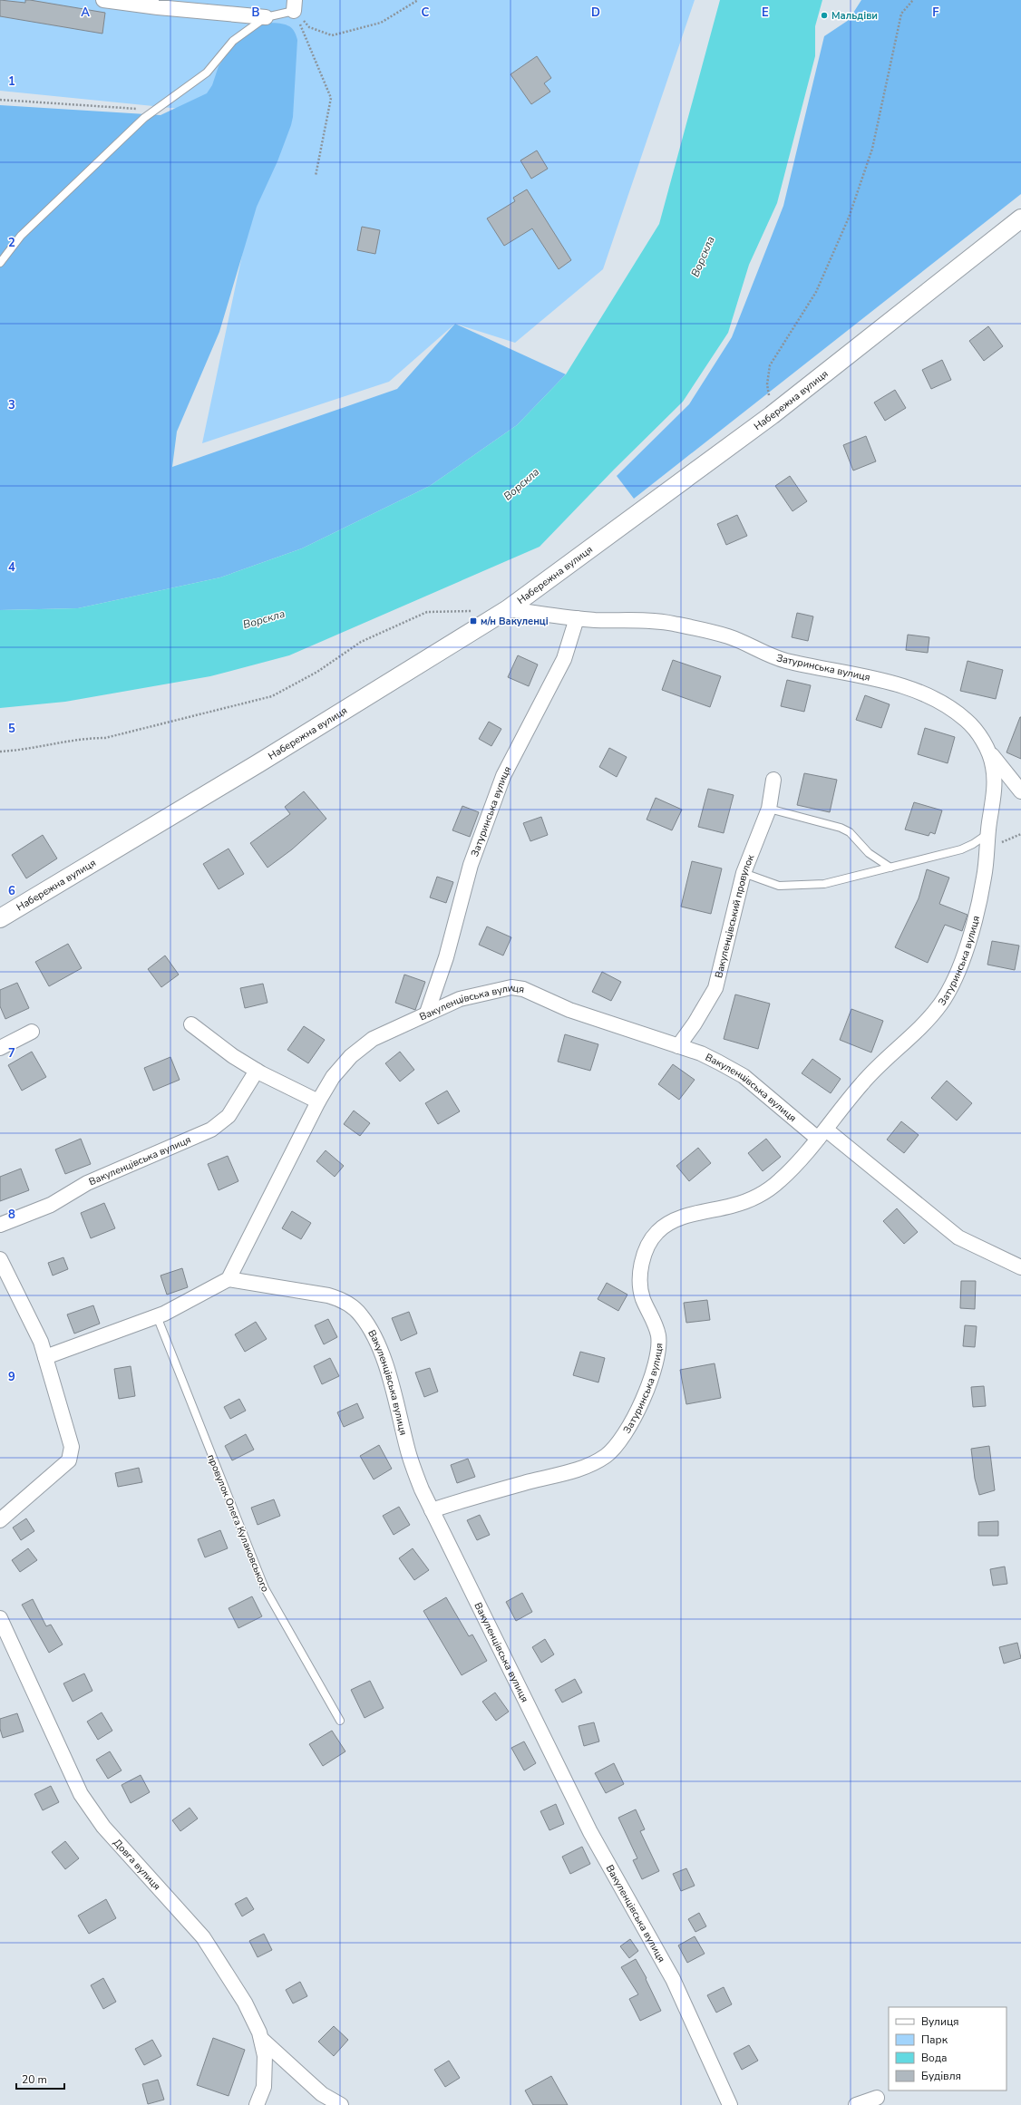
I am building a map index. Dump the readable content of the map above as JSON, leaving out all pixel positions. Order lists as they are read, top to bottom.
{
  "streets": {
    "street": [
      "Набережна вулиця",
      "Затуринська вулиця",
      "Вакуленцівський провулок",
      "Вакуленцівська вулиця",
      "Довга вулиця"
    ],
    "lane": ["провулок Олега Кулаковського"]
  },
  "crossings": [
    ["Набережна вулиця", "Затуринська вулиця"],
    ["Затуринська вулиця", "Вакуленцівська вулиця"],
    ["Вакуленцівський провулок", "Вакуленцівська вулиця"]
  ],
  "water": ["Ворскла"],
  "places": {
    "other": ["Мальдіви"],
    "transit": ["м/н Вакуленці"]
  },
  "legend": [
    "Вулиця",
    "Парк",
    "Вода",
    "Будівля"
  ],
  "scale_bar": "20 m",
  "grid": {
    "columns": [
      "A",
      "B",
      "C",
      "D",
      "E",
      "F"
    ],
    "rows": [
      "1",
      "2",
      "3",
      "4",
      "5",
      "6",
      "7",
      "8",
      "9"
    ]
  }
}
